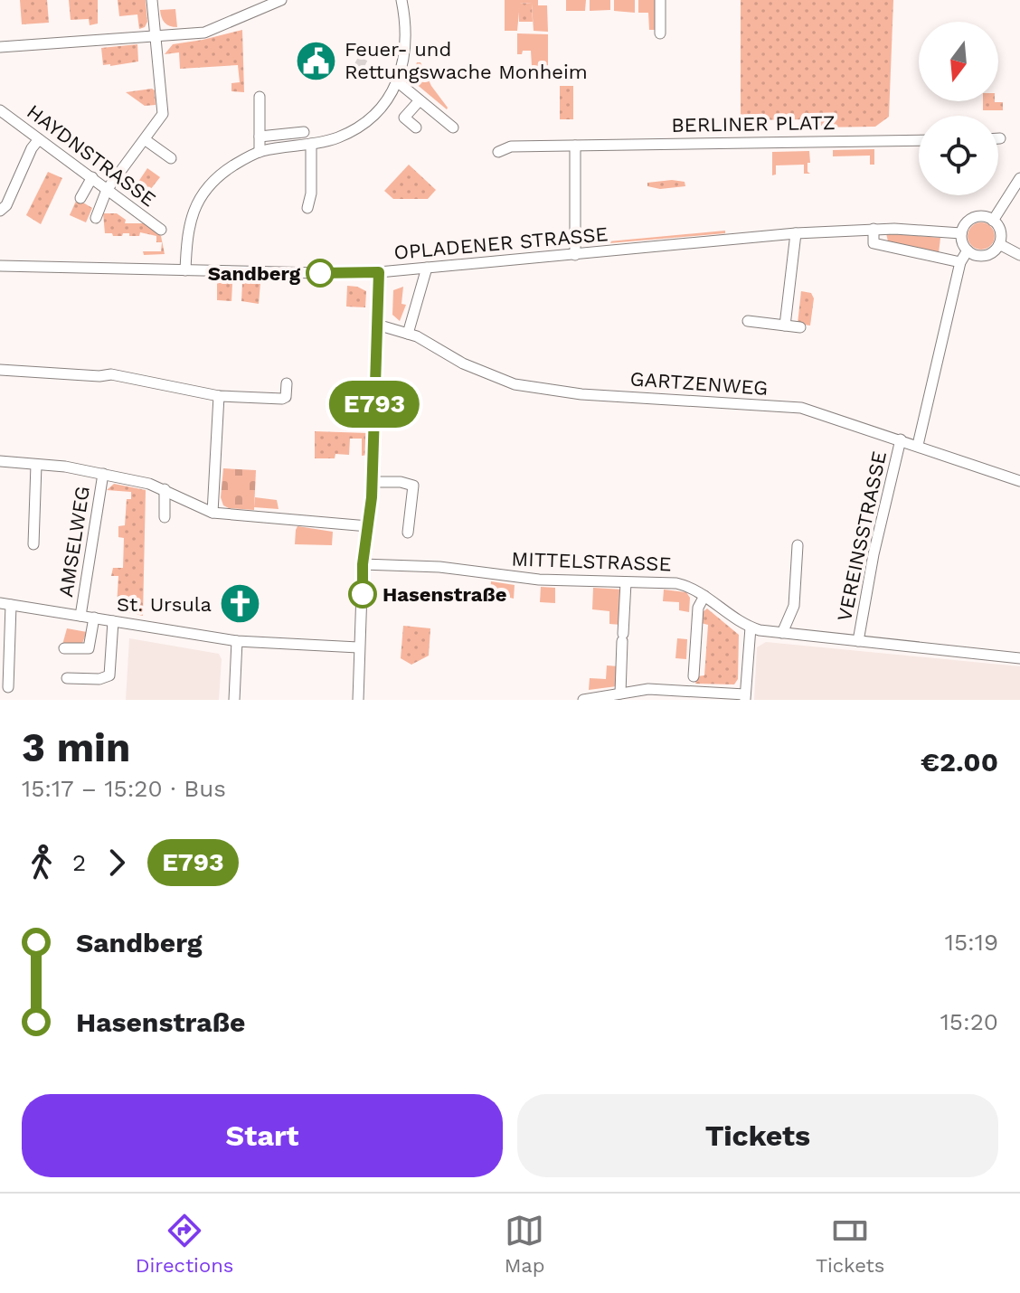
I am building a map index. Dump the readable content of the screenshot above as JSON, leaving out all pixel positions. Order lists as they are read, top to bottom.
{
  "streets": {
    "street": [
      "BERLINER PLATZ",
      "HAYDNSTRASSE",
      "OPLADENER STRASSE",
      "GARTZENWEG",
      "VEREINSSTRASSE",
      "AMSELWEG",
      "MITTELSTRASSE"
    ]
  },
  "crossings": [
    ["OPLADENER STRASSE", "VEREINSSTRASSE"],
    ["GARTZENWEG", "VEREINSSTRASSE"],
    ["VEREINSSTRASSE", "MITTELSTRASSE"]
  ],
  "places": {
    "public building": ["Feuer- und Rettungswache Monheim"],
    "other": ["Sandberg", "Hasenstraße"],
    "church": ["St. Ursula"]
  },
  "lines": ["bus line E793"],
  "north": "bottom",
  "page": {
    "on_map": "E793",
    "heading": ["3 min", "15:17 – 15:20 · Bus", "€2.00"],
    "legs": ["2", "E793"],
    "list": [
      {
        "name": "Sandberg",
        "value": "15:19"
      },
      {
        "name": "Hasenstraße",
        "value": "15:20"
      }
    ],
    "buttons": ["Start", "Tickets"],
    "tabs": ["Directions", "Map", "Tickets"]
  }
}
